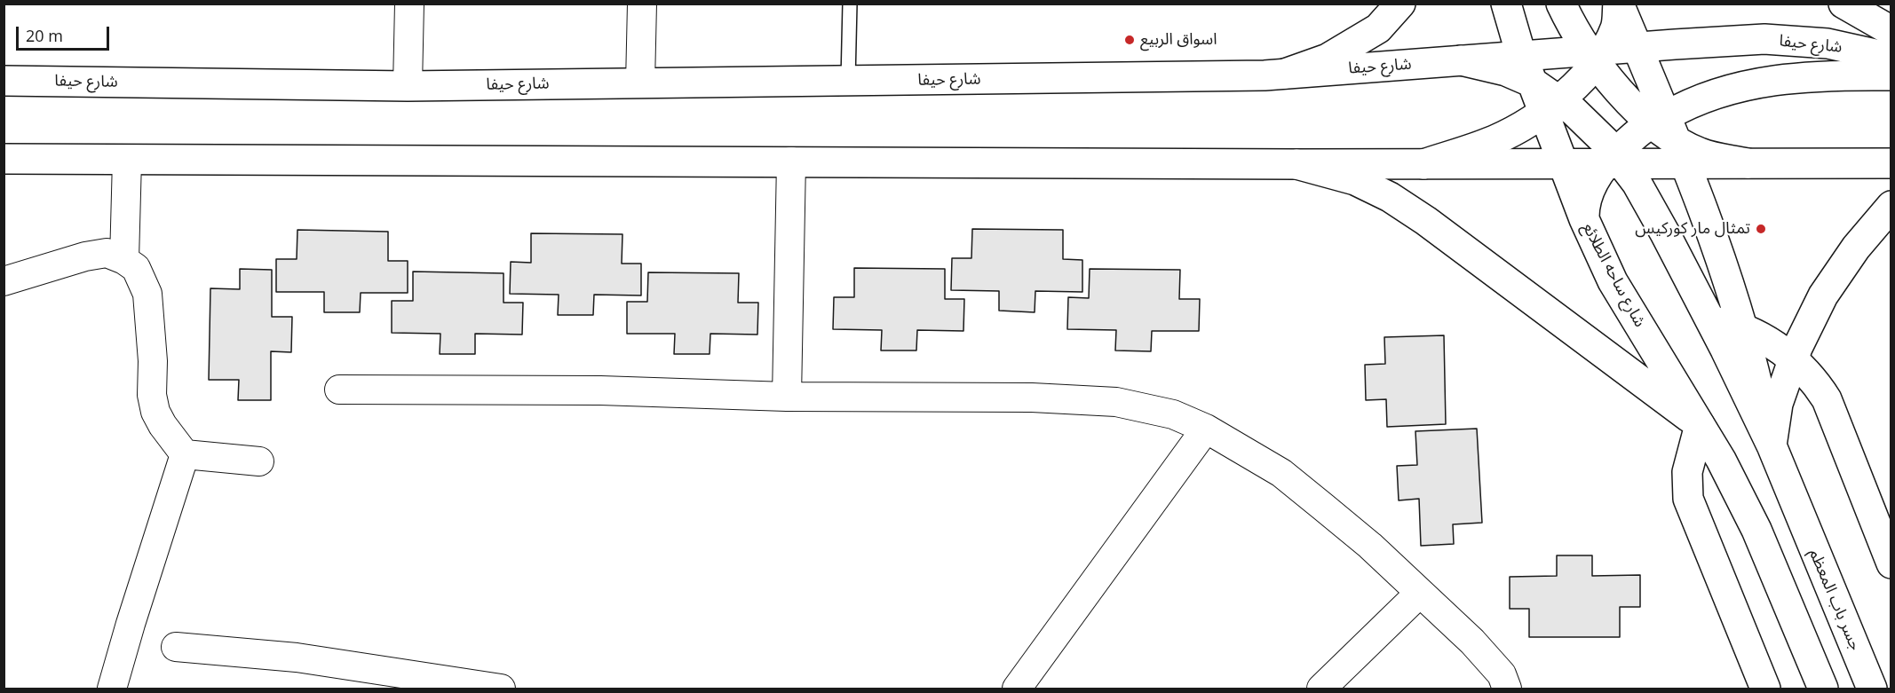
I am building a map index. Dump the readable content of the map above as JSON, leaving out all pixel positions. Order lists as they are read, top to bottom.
{
  "streets": {
    "main road": ["شارع حيفا", "شارع ساحه الطلائع", "جسر باب المعظم"]
  },
  "places": ["اسواق الربيع", "تمثال مار كوركيس"],
  "scale_bar": "20 m"
}
